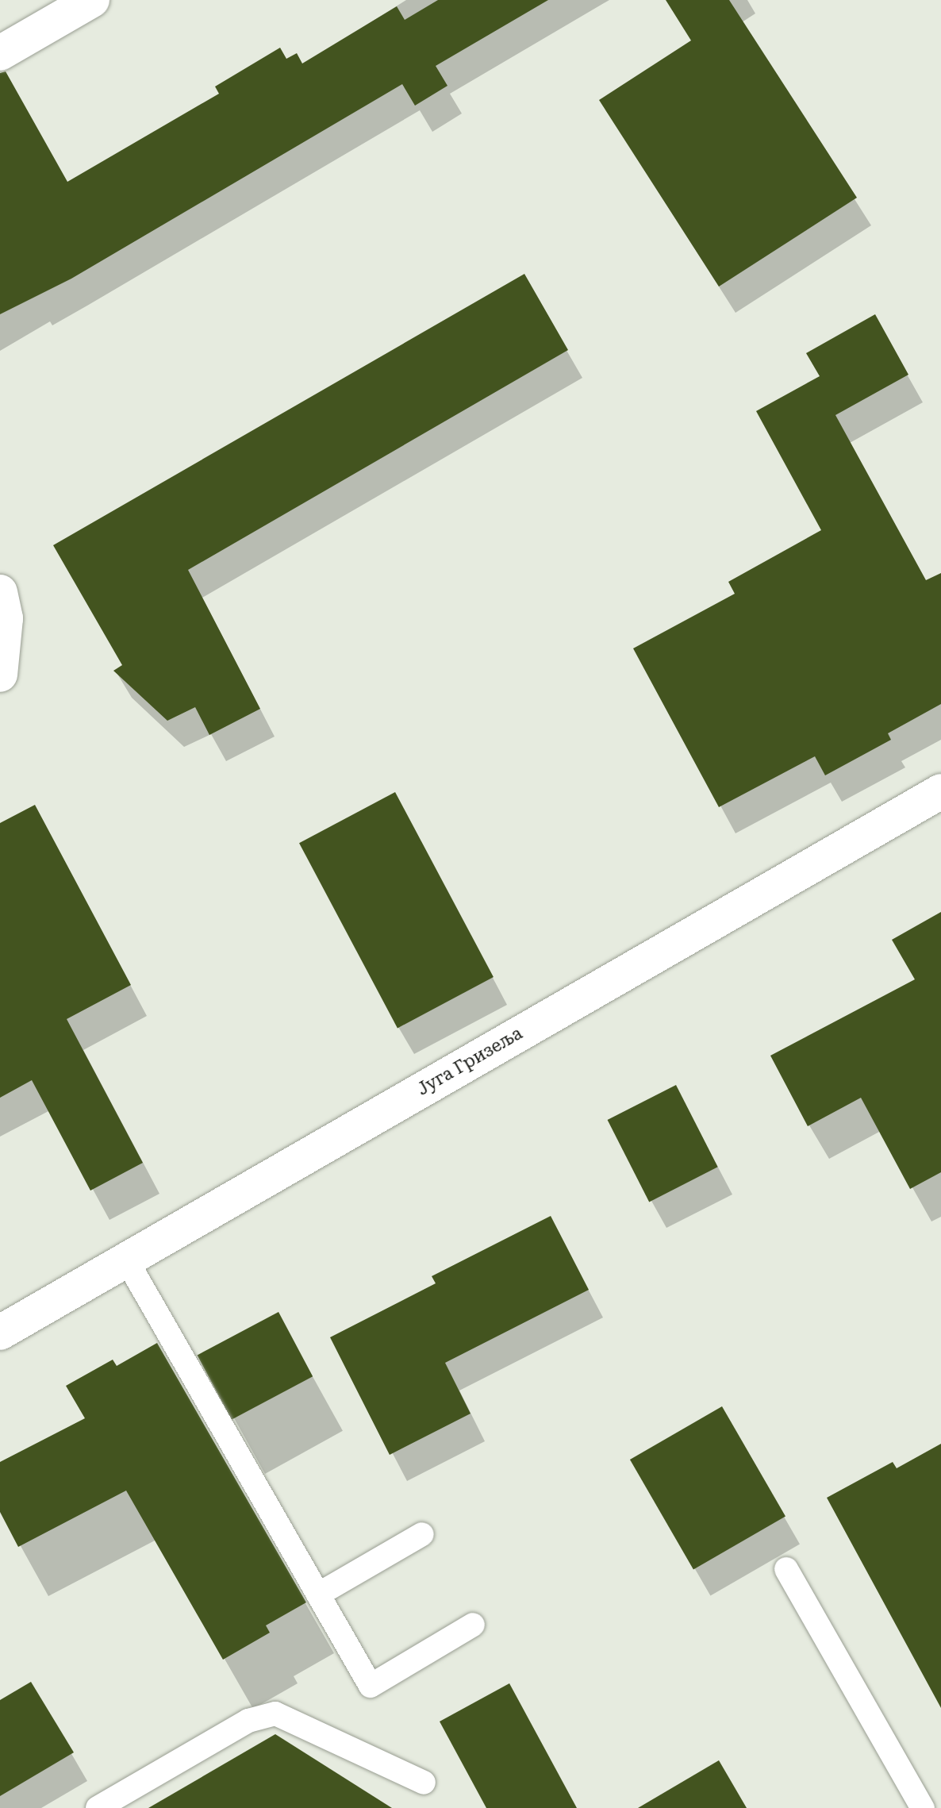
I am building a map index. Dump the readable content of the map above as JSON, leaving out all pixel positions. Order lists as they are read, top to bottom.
{
  "streets": {
    "street": ["Југа Гризеља"]
  }
}
